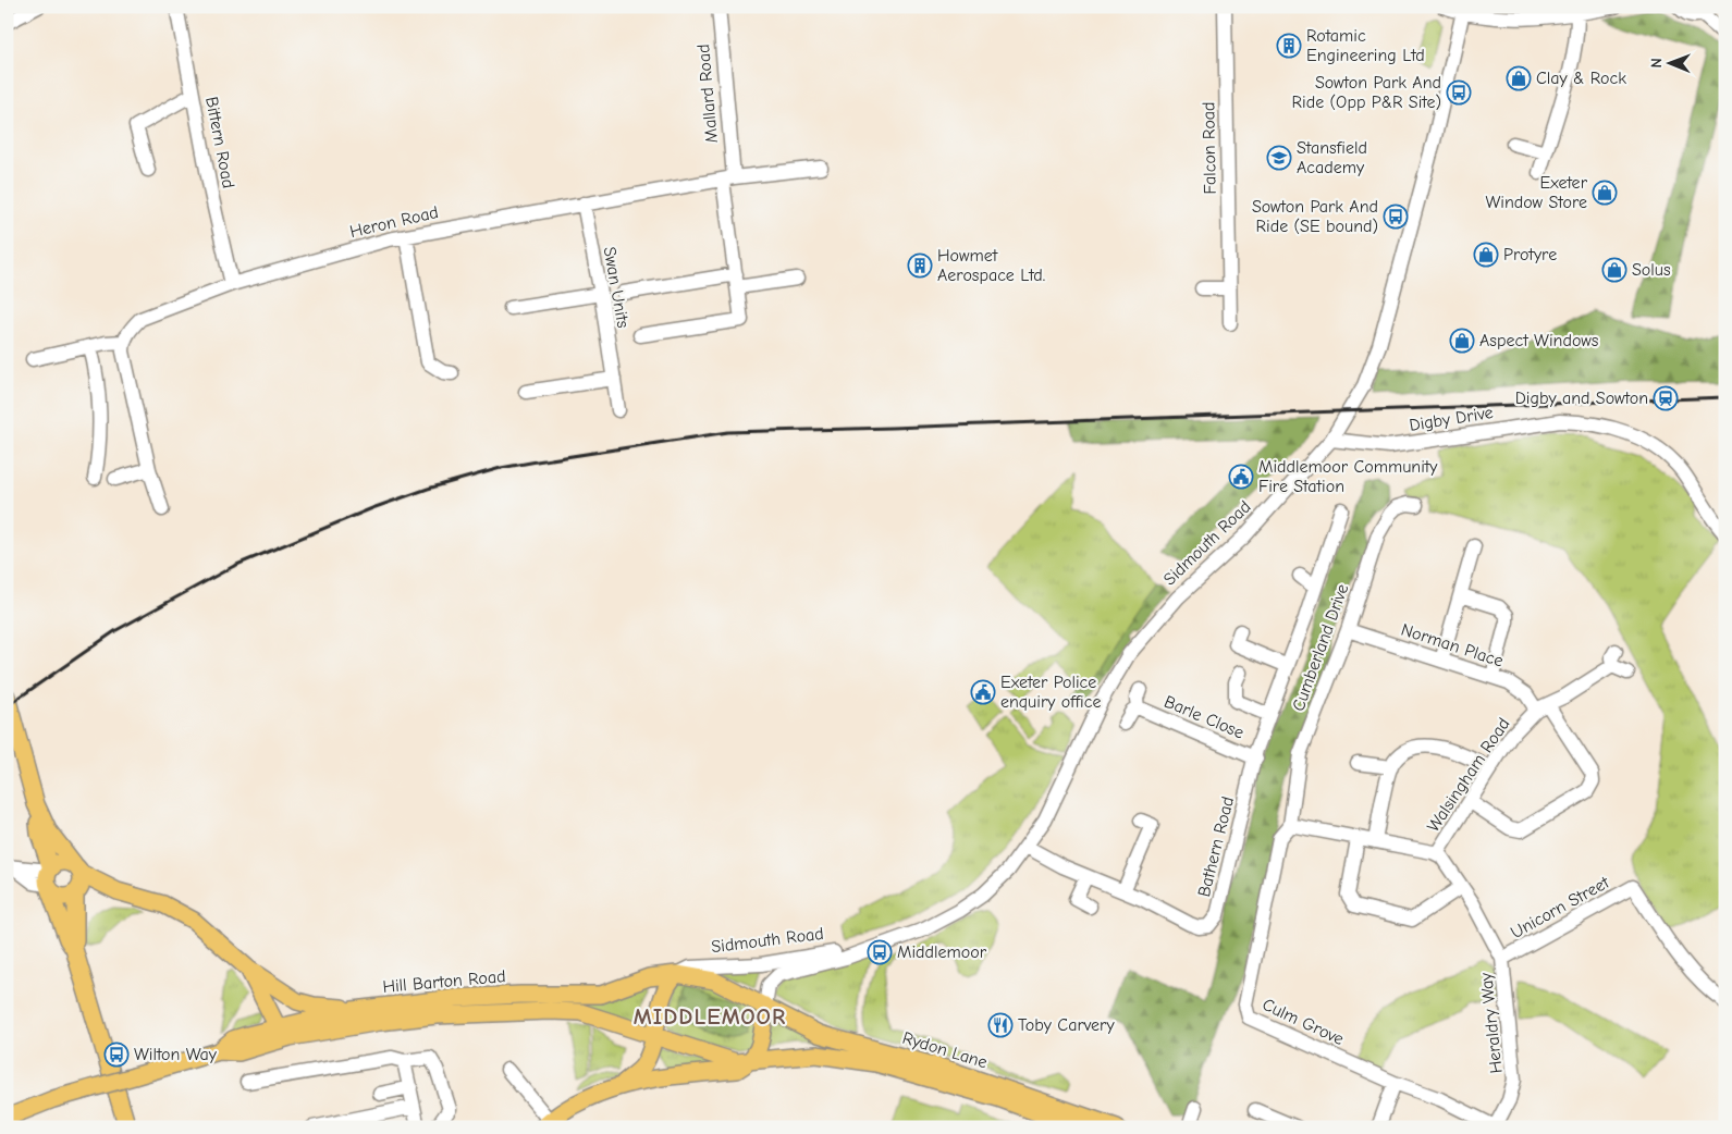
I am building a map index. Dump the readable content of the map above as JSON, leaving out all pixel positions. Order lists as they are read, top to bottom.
{
  "streets": {
    "main road": ["Hill Barton Road", "Rydon Lane"],
    "street": [
      "Mallard Road",
      "Bittern Road",
      "Falcon Road",
      "Heron Road",
      "Swan Units",
      "Digby Drive",
      "Sidmouth Road",
      "Norman Place",
      "Cumberland Drive",
      "Barle Close",
      "Walsingham Road",
      "Bathern Road",
      "Unicorn Street",
      "Culm Grove",
      "Heraldry Way"
    ]
  },
  "crossings": [
    ["Mallard Road", "Heron Road"],
    ["Bittern Road", "Heron Road"],
    ["Heron Road", "Swan Units"],
    ["Digby Drive", "Sidmouth Road"],
    ["Sidmouth Road", "Bathern Road"],
    ["Sidmouth Road", "Hill Barton Road"],
    ["Sidmouth Road", "Rydon Lane"],
    ["Norman Place", "Cumberland Drive"],
    ["Norman Place", "Walsingham Road"],
    ["Cumberland Drive", "Culm Grove"],
    ["Barle Close", "Bathern Road"],
    ["Walsingham Road", "Heraldry Way"],
    ["Unicorn Street", "Heraldry Way"],
    ["Hill Barton Road", "Rydon Lane"],
    ["Culm Grove", "Heraldry Way"]
  ],
  "districts": ["MIDDLEMOOR"],
  "places": {
    "building": ["Rotamic Engineering Ltd", "Howmet Aerospace Ltd."],
    "shop": [
      "Clay & Rock",
      "Exeter Window Store",
      "Protyre",
      "Solus",
      "Aspect Windows"
    ],
    "bus stop": [
      "Sowton Park And Ride (Opp P&R Site)",
      "Sowton Park And Ride (SE bound)",
      "Middlemoor",
      "Wilton Way"
    ],
    "school or university": ["Stansfield Academy"],
    "station": ["Digby and Sowton"],
    "public building": ["Middlemoor Community Fire Station", "Exeter Police enquiry office"],
    "restaurant": ["Toby Carvery"]
  },
  "north": "left"
}
